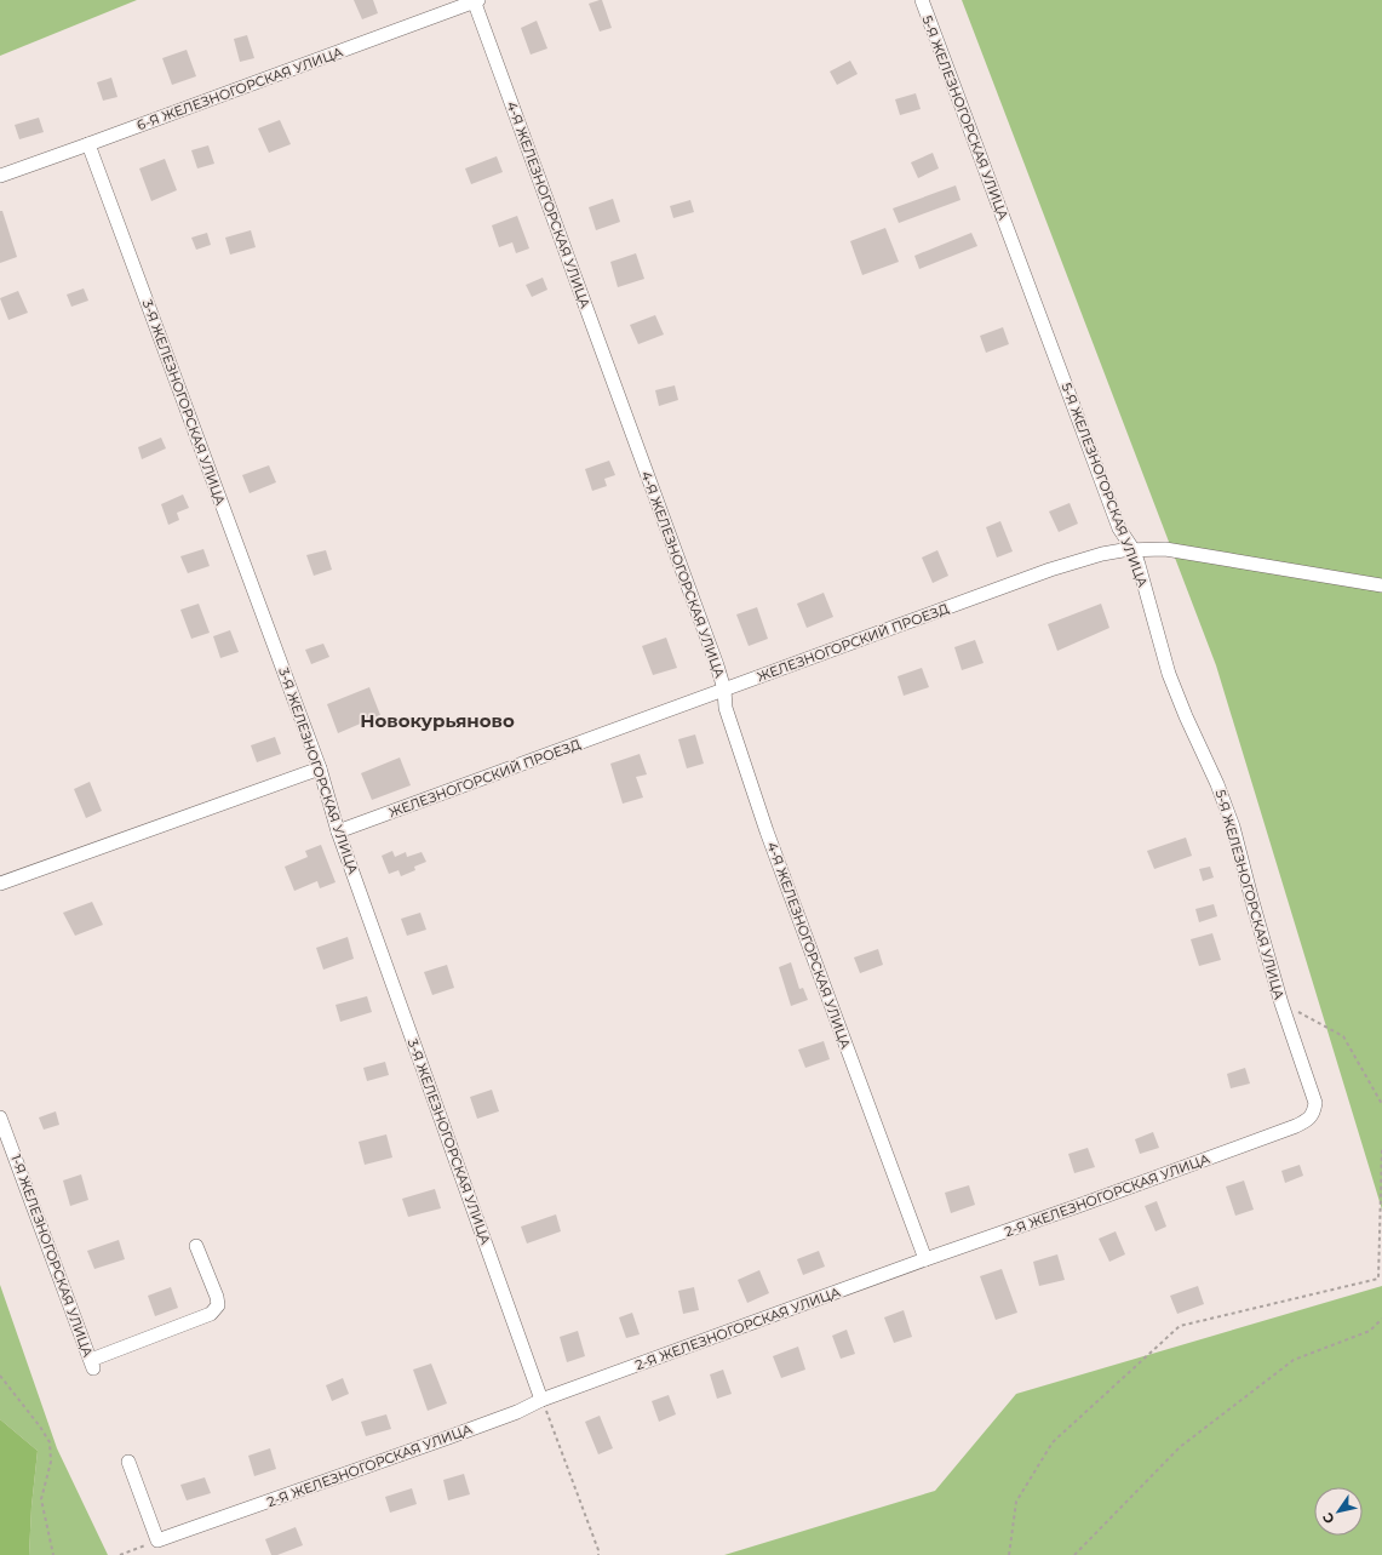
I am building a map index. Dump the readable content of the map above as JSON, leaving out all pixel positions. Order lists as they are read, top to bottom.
{
  "streets": {
    "street": [
      "6-Я ЖЕЛЕЗНОГОРСКАЯ УЛИЦА",
      "5-Я ЖЕЛЕЗНОГОРСКАЯ УЛИЦА",
      "4-Я ЖЕЛЕЗНОГОРСКАЯ УЛИЦА",
      "3-Я ЖЕЛЕЗНОГОРСКАЯ УЛИЦА",
      "ЖЕЛЕЗНОГОРСКИЙ ПРОЕЗД",
      "2-Я ЖЕЛЕЗНОГОРСКАЯ УЛИЦА",
      "1-Я ЖЕЛЕЗНОГОРСКАЯ УЛИЦА"
    ]
  },
  "crossings": [
    ["6-Я ЖЕЛЕЗНОГОРСКАЯ УЛИЦА", "4-Я ЖЕЛЕЗНОГОРСКАЯ УЛИЦА"],
    ["6-Я ЖЕЛЕЗНОГОРСКАЯ УЛИЦА", "3-Я ЖЕЛЕЗНОГОРСКАЯ УЛИЦА"],
    ["5-Я ЖЕЛЕЗНОГОРСКАЯ УЛИЦА", "ЖЕЛЕЗНОГОРСКИЙ ПРОЕЗД"],
    ["5-Я ЖЕЛЕЗНОГОРСКАЯ УЛИЦА", "2-Я ЖЕЛЕЗНОГОРСКАЯ УЛИЦА"],
    ["4-Я ЖЕЛЕЗНОГОРСКАЯ УЛИЦА", "ЖЕЛЕЗНОГОРСКИЙ ПРОЕЗД"],
    ["4-Я ЖЕЛЕЗНОГОРСКАЯ УЛИЦА", "2-Я ЖЕЛЕЗНОГОРСКАЯ УЛИЦА"],
    ["3-Я ЖЕЛЕЗНОГОРСКАЯ УЛИЦА", "ЖЕЛЕЗНОГОРСКИЙ ПРОЕЗД"],
    ["3-Я ЖЕЛЕЗНОГОРСКАЯ УЛИЦА", "2-Я ЖЕЛЕЗНОГОРСКАЯ УЛИЦА"]
  ],
  "districts": ["Новокурьяново"],
  "north": "bottom left"
}
